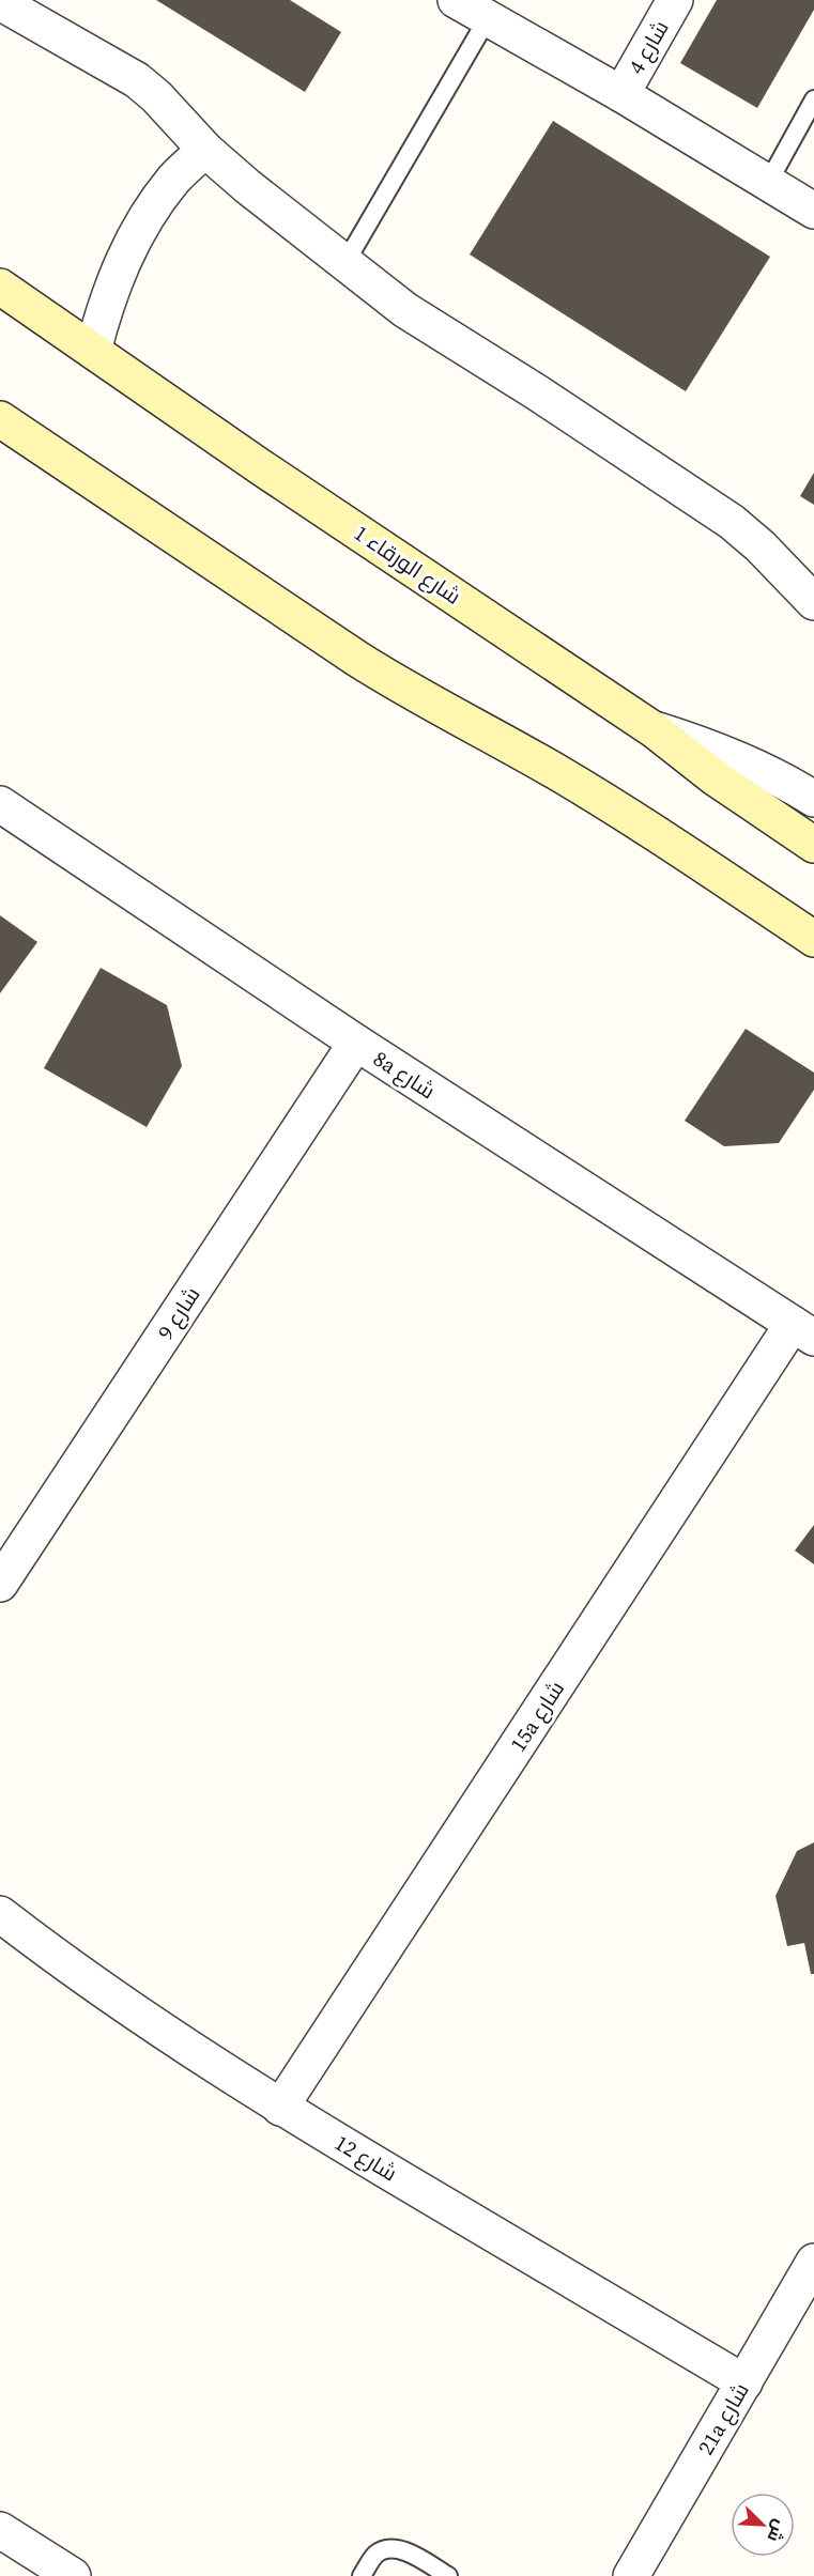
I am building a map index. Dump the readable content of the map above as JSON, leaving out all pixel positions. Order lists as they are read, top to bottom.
{
  "streets": {
    "main road": ["شارع الورقاء 1"],
    "street": [
      "شارع 4",
      "8a شارع",
      "شارع 9",
      "15a شارع",
      "شارع 12",
      "21a شارع"
    ]
  },
  "crossings": [
    ["8a شارع", "شارع 9"],
    ["8a شارع", "15a شارع"],
    ["15a شارع", "شارع 12"],
    ["شارع 12", "21a شارع"]
  ],
  "north": "bottom right"
}
